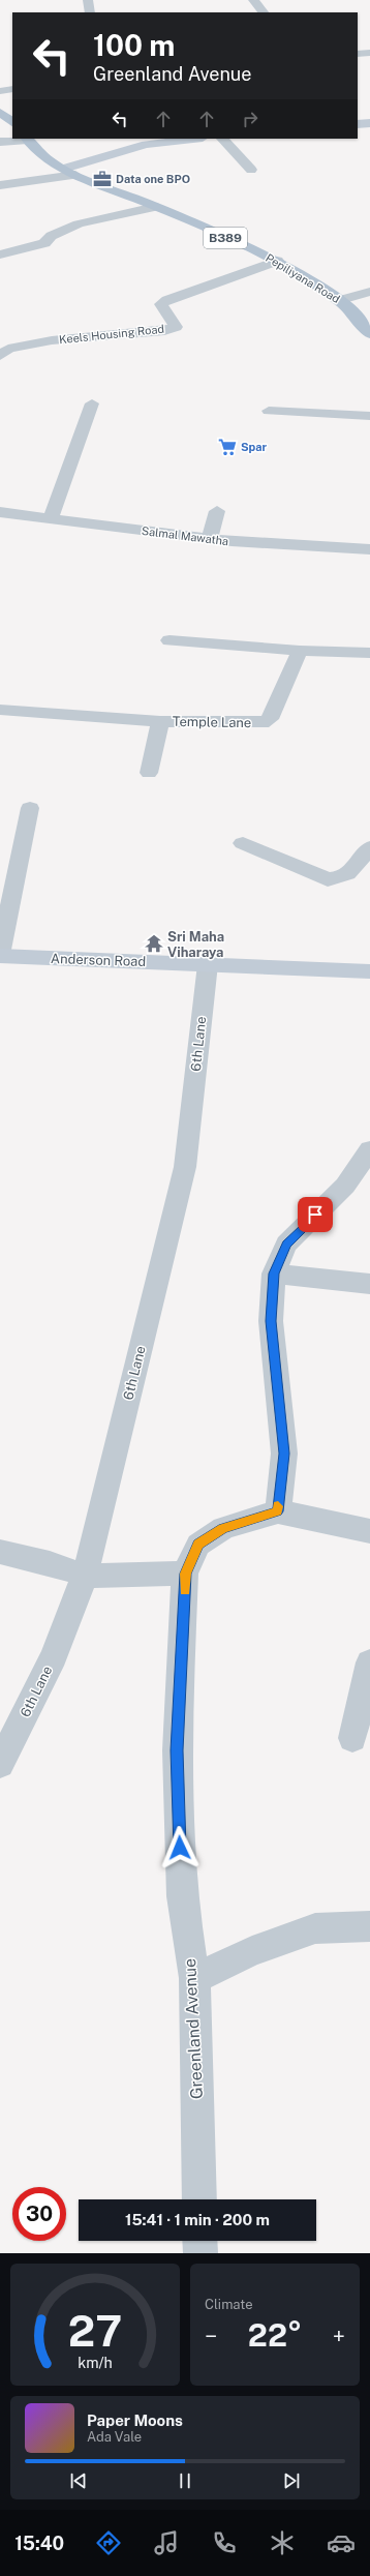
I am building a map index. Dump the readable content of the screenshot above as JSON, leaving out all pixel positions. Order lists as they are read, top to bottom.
{
  "streets": {
    "main road": ["B389", "Pepiliyana Road", "Anderson Road"],
    "street": [
      "Keels Housing Road",
      "Salmal Mawatha",
      "Temple Lane",
      "6th Lane",
      "Greenland Avenue"
    ]
  },
  "crossings": [
    ["Pepiliyana Road", "Keels Housing Road"],
    ["Anderson Road", "6th Lane"]
  ],
  "places": {
    "office": ["Data one BPO"],
    "supermarket": ["Spar"],
    "temple": ["Sri Maha Viharaya"]
  },
  "page": {
    "turn": ["100 m", "Greenland Avenue"],
    "limit": "30",
    "trip": "15:41 · 1 min · 200 m",
    "tile": "Climate",
    "heat": ["−", "22°", "+"],
    "song": ["Paper Moons", "Ada Vale"],
    "tabs": "15:40",
    "gauge": ["27", "km/h"]
  }
}
